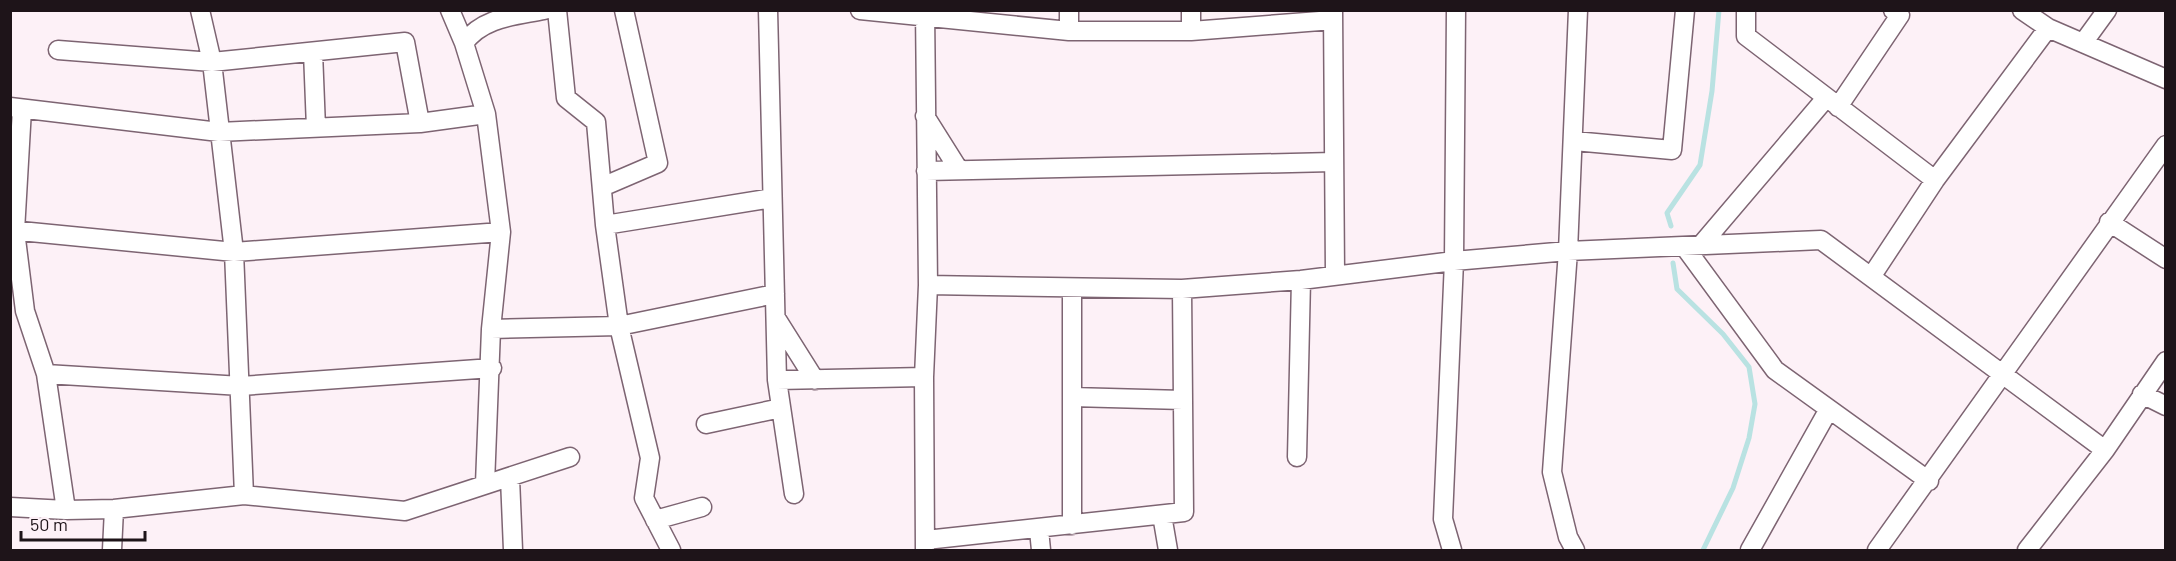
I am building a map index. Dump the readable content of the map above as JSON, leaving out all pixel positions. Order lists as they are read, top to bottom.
{
  "scale_bar": "50 m"
}
